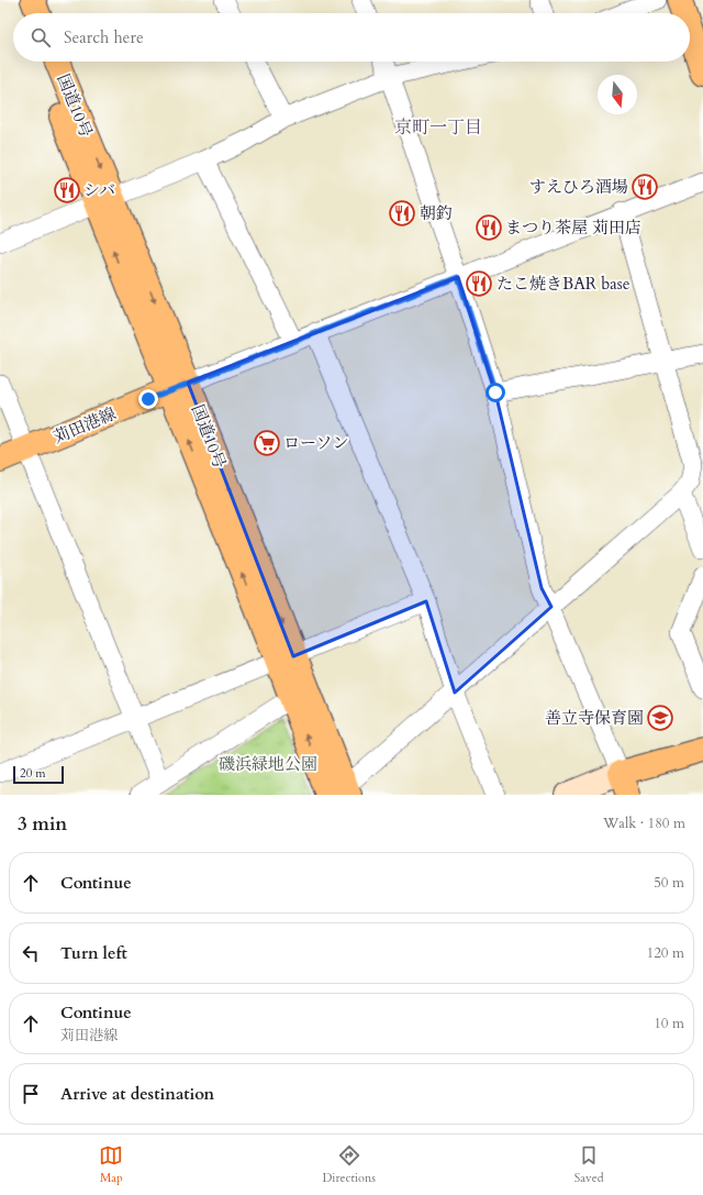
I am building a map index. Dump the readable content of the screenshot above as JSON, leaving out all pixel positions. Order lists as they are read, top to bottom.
{
  "streets": {
    "main road": ["国道10号", "苅田港線"]
  },
  "crossings": [
    ["国道10号", "苅田港線"]
  ],
  "districts": ["京町一丁目"],
  "parks": ["磯浜緑地公園"],
  "places": {
    "restaurant": [
      "すえひろ酒場",
      "シバ",
      "朝釣",
      "まつり茶屋 苅田店",
      "たこ焼きBAR base"
    ],
    "supermarket": ["ローソン"],
    "school or university": ["善立寺保育園"]
  },
  "scale_bar": "20 m",
  "north": "bottom",
  "page": {
    "search": "Search here",
    "scale": "20 m",
    "heading": ["3 min", "Walk · 180 m"],
    "list": [
      ["Continue", "50 m"],
      ["Turn left", "120 m"],
      ["Continue", "苅田港線", "10 m"],
      "Arrive at destination"
    ],
    "nav": ["Map", "Directions", "Saved"]
  }
}
